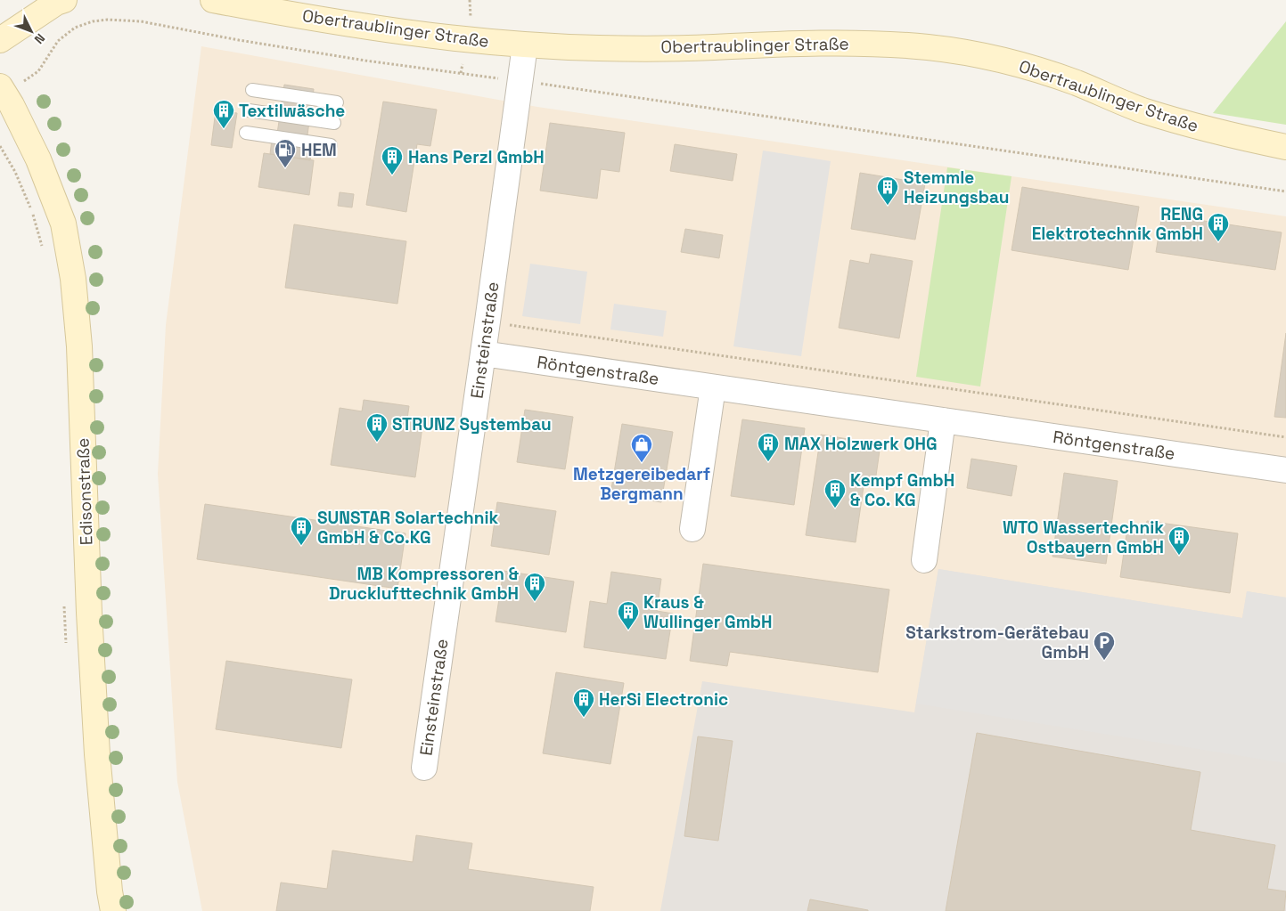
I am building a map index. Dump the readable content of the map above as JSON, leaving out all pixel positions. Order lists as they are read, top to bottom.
{
  "streets": {
    "street": [
      "Obertraublinger Straße",
      "Einsteinstraße",
      "Röntgenstraße",
      "Edisonstraße"
    ]
  },
  "crossings": [
    ["Obertraublinger Straße", "Einsteinstraße"],
    ["Einsteinstraße", "Röntgenstraße"]
  ],
  "places": {
    "building": [
      "Textilwäsche",
      "Hans Perzl GmbH",
      "Stemmle Heizungsbau",
      "RENG Elektrotechnik GmbH",
      "STRUNZ Systembau",
      "MAX Holzwerk OHG",
      "Kempf GmbH & Co. KG",
      "SUNSTAR Solartechnik GmbH & Co.KG",
      "WTO Wassertechnik Ostbayern GmbH",
      "MB Kompressoren & Drucklufttechnik GmbH",
      "Kraus & Wullinger GmbH",
      "HerSi Electronic"
    ],
    "fuel station": ["HEM"],
    "shop": ["Metzgereibedarf Bergmann"],
    "parking": ["Starkstrom-Gerätebau GmbH"]
  },
  "north": "bottom right"
}
